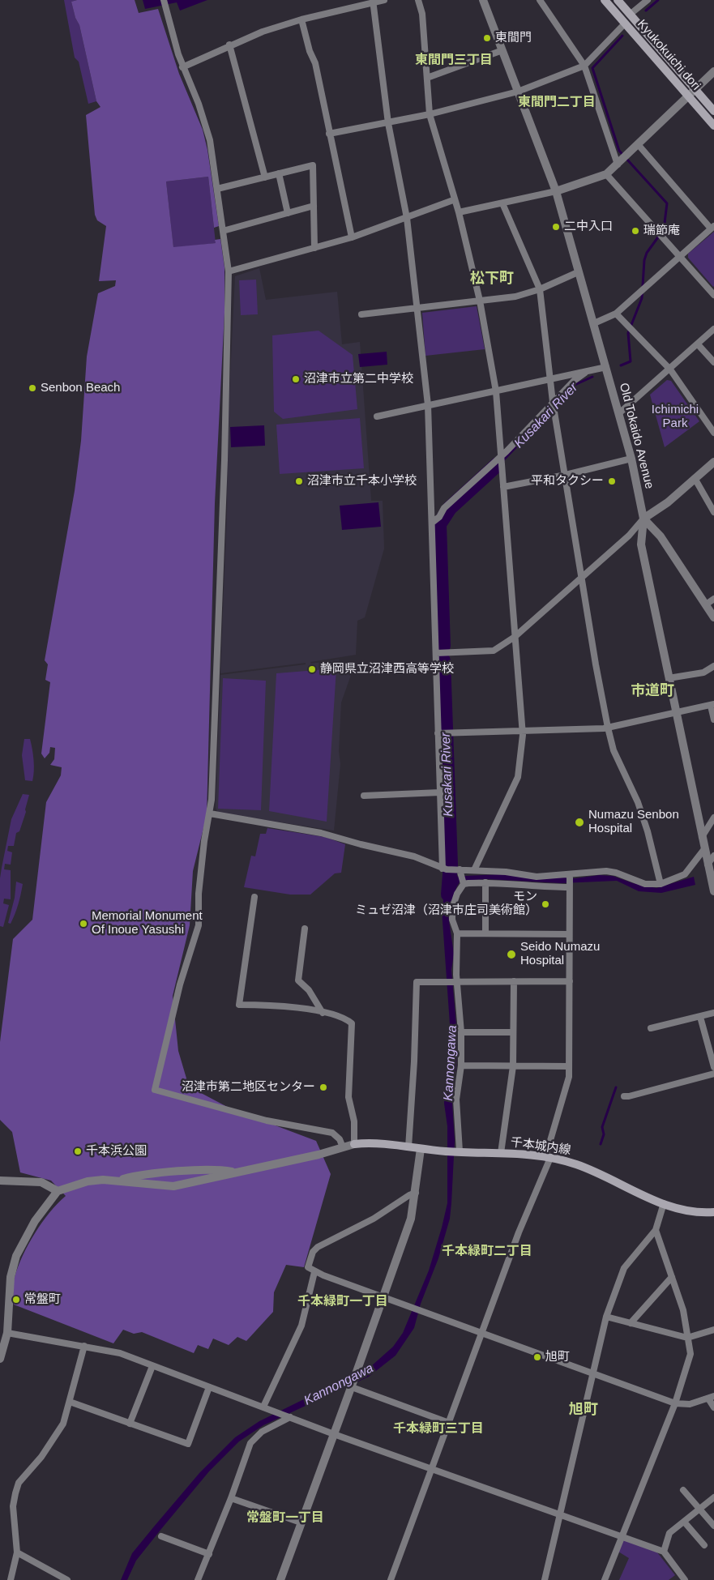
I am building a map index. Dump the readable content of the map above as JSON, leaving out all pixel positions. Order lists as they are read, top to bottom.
{
  "streets": {
    "main road": ["Kyukokuichi dori", "千本城内線"],
    "street": ["Old Tokaido Avenue"]
  },
  "districts": [
    "東間門三丁目",
    "東間門二丁目",
    "松下町",
    "市道町",
    "千本緑町二丁目",
    "千本緑町一丁目",
    "旭町",
    "千本緑町三丁目",
    "常盤町一丁目"
  ],
  "water": ["Kusakari River", "Kannongawa"],
  "parks": ["Ichimichi Park"],
  "places": [
    "東間門",
    "二中入口",
    "瑞節庵",
    "沼津市立第二中学校",
    "Senbon Beach",
    "沼津市立千本小学校",
    "平和タクシー",
    "静岡県立沼津西高等学校",
    "Numazu Senbon Hospital",
    "モン ミュゼ沼津（沼津市庄司美術館）",
    "Memorial Monument Of Inoue Yasushi",
    "Seido Numazu Hospital",
    "沼津市第二地区センター",
    "千本浜公園",
    "常盤町",
    "旭町"
  ]
}
